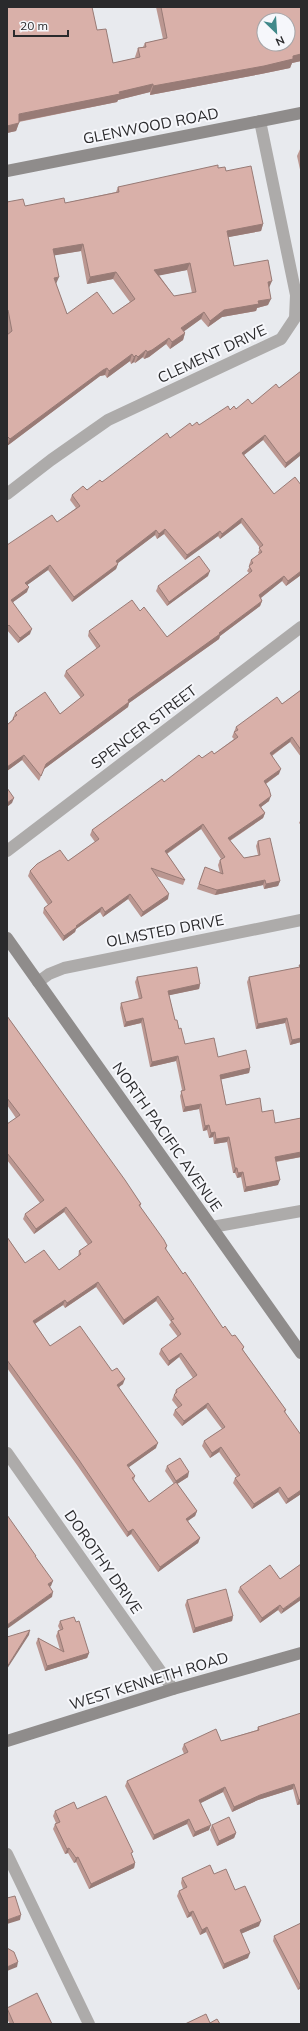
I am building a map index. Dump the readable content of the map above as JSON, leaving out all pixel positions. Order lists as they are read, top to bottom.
{
  "streets": {
    "street": [
      "GLENWOOD ROAD",
      "CLEMENT DRIVE",
      "SPENCER STREET",
      "OLMSTED DRIVE",
      "NORTH PACIFIC AVENUE",
      "DOROTHY DRIVE",
      "WEST KENNETH ROAD"
    ]
  },
  "crossings": [
    ["GLENWOOD ROAD", "CLEMENT DRIVE"],
    ["OLMSTED DRIVE", "NORTH PACIFIC AVENUE"],
    ["DOROTHY DRIVE", "WEST KENNETH ROAD"]
  ],
  "scale_bar": "20 m",
  "north": "bottom right"
}
